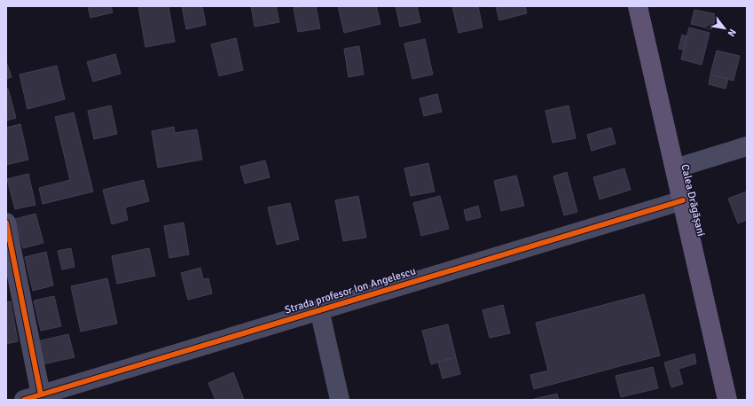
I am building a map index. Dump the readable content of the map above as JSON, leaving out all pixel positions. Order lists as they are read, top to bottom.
{
  "streets": {
    "main road": ["Calea Drăgășani"],
    "street": ["Strada profesor Ion Angelescu"]
  },
  "crossings": [
    ["Calea Drăgășani", "Strada profesor Ion Angelescu"]
  ],
  "north": "bottom right"
}
